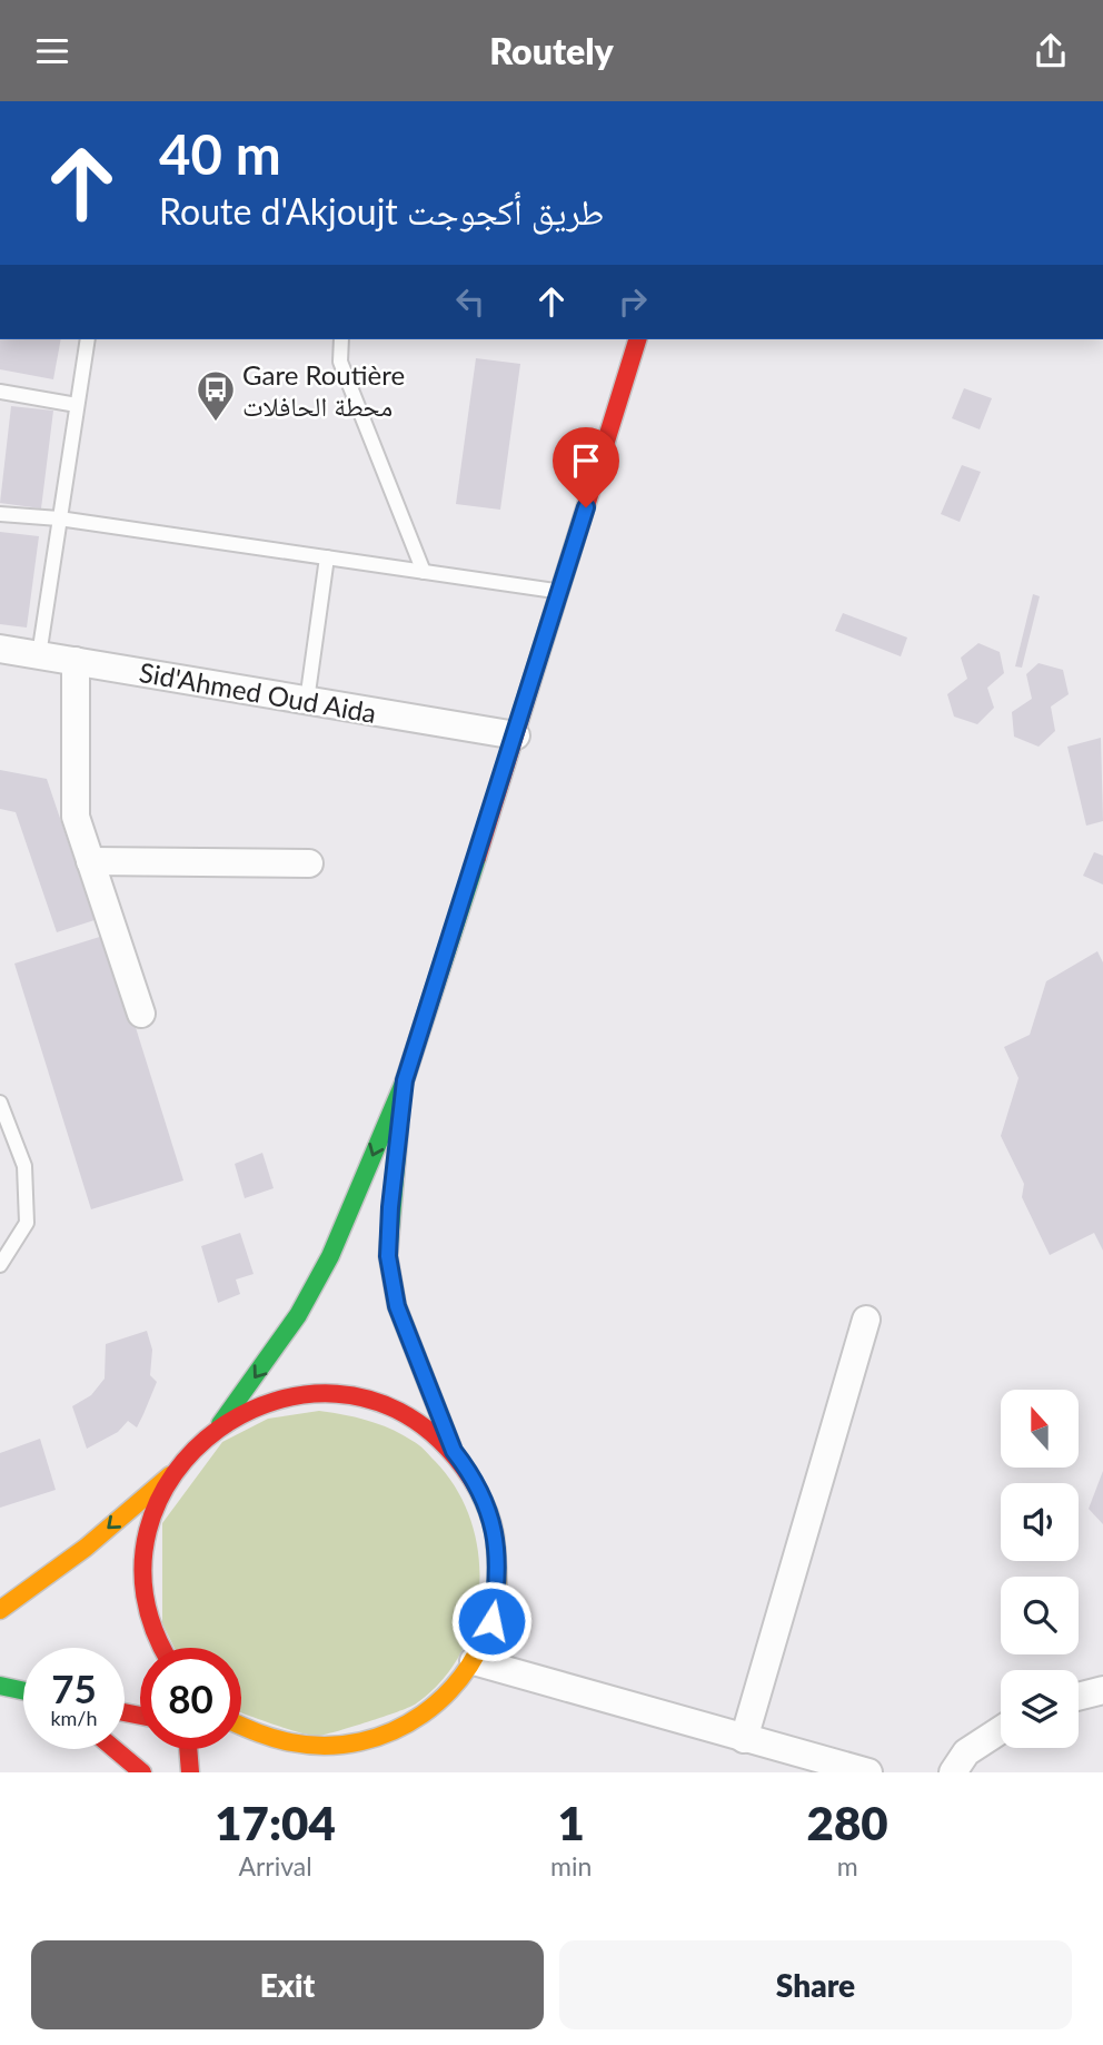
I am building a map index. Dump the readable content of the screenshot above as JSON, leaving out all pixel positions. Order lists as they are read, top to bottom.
{
  "streets": {
    "street": ["Sid'Ahmed Oud Aida"]
  },
  "places": {
    "bus stop": ["Gare Routière محطة الحافلات"]
  },
  "north": "top",
  "page": {
    "header": "Routely",
    "turn": ["40 m", "Route d'Akjoujt طريق أكجوجت"],
    "speed": "75 km/h",
    "limit": "80",
    "eta": [
      "17:04",
      "Arrival",
      "1",
      "min",
      "280",
      "m"
    ],
    "buttons": ["Exit", "Share"]
  }
}
